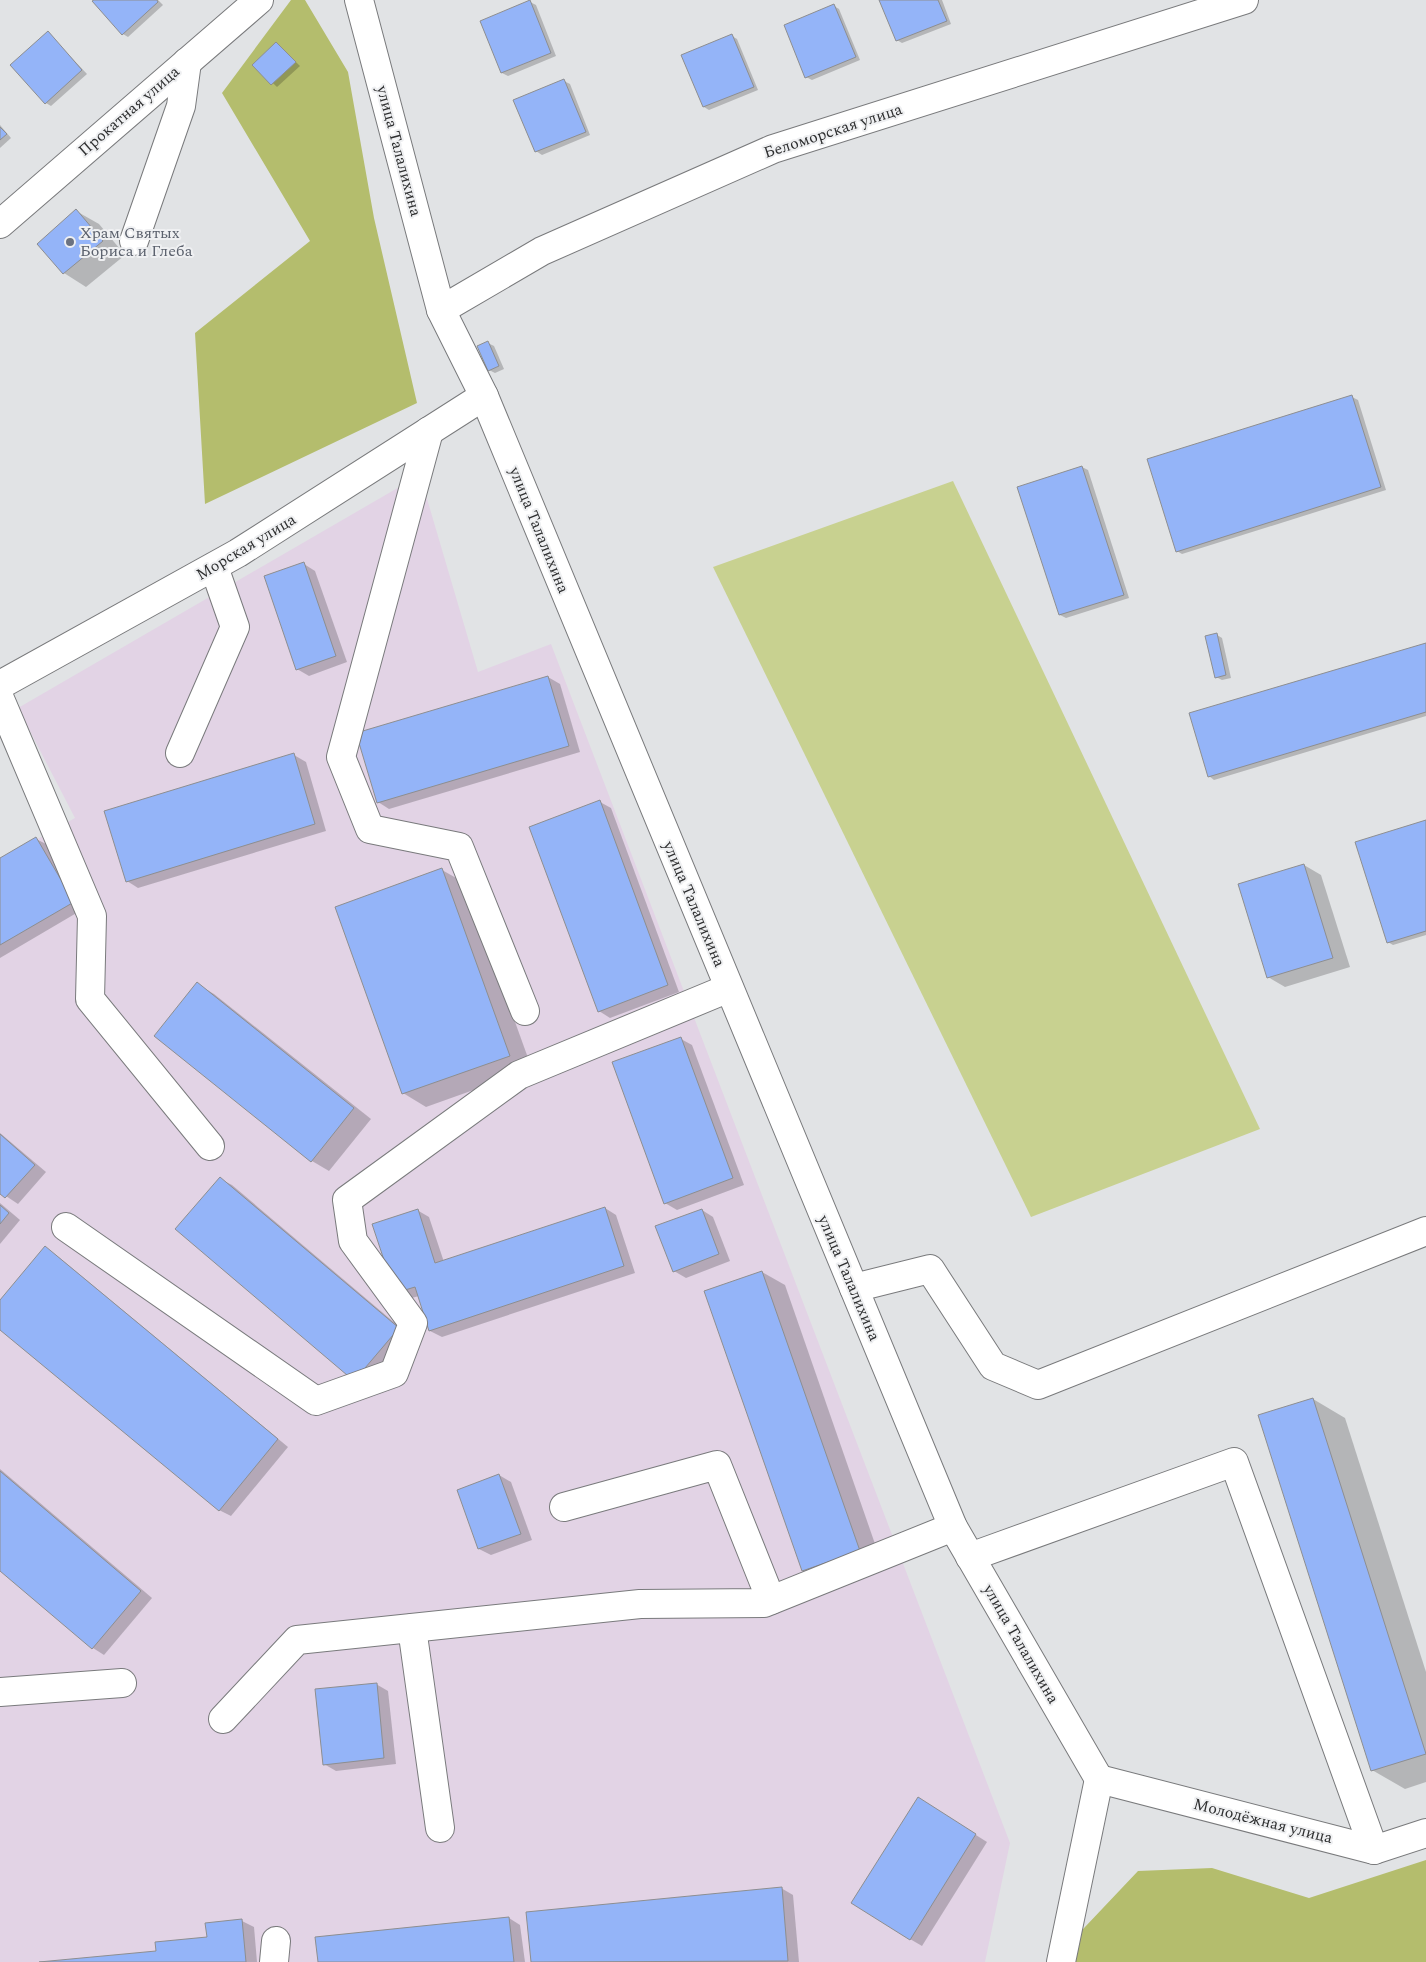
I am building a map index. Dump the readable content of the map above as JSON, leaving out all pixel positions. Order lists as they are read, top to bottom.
{
  "streets": {
    "street": [
      "Прокатная улица",
      "Беломорская улица",
      "улица Талалихина",
      "Морская улица",
      "Молодёжная улица"
    ]
  },
  "crossings": [
    ["Беломорская улица", "улица Талалихина"],
    ["улица Талалихина", "Морская улица"],
    ["улица Талалихина", "Молодёжная улица"]
  ],
  "places": ["Храм Святых Бориса и Глеба"]
}
